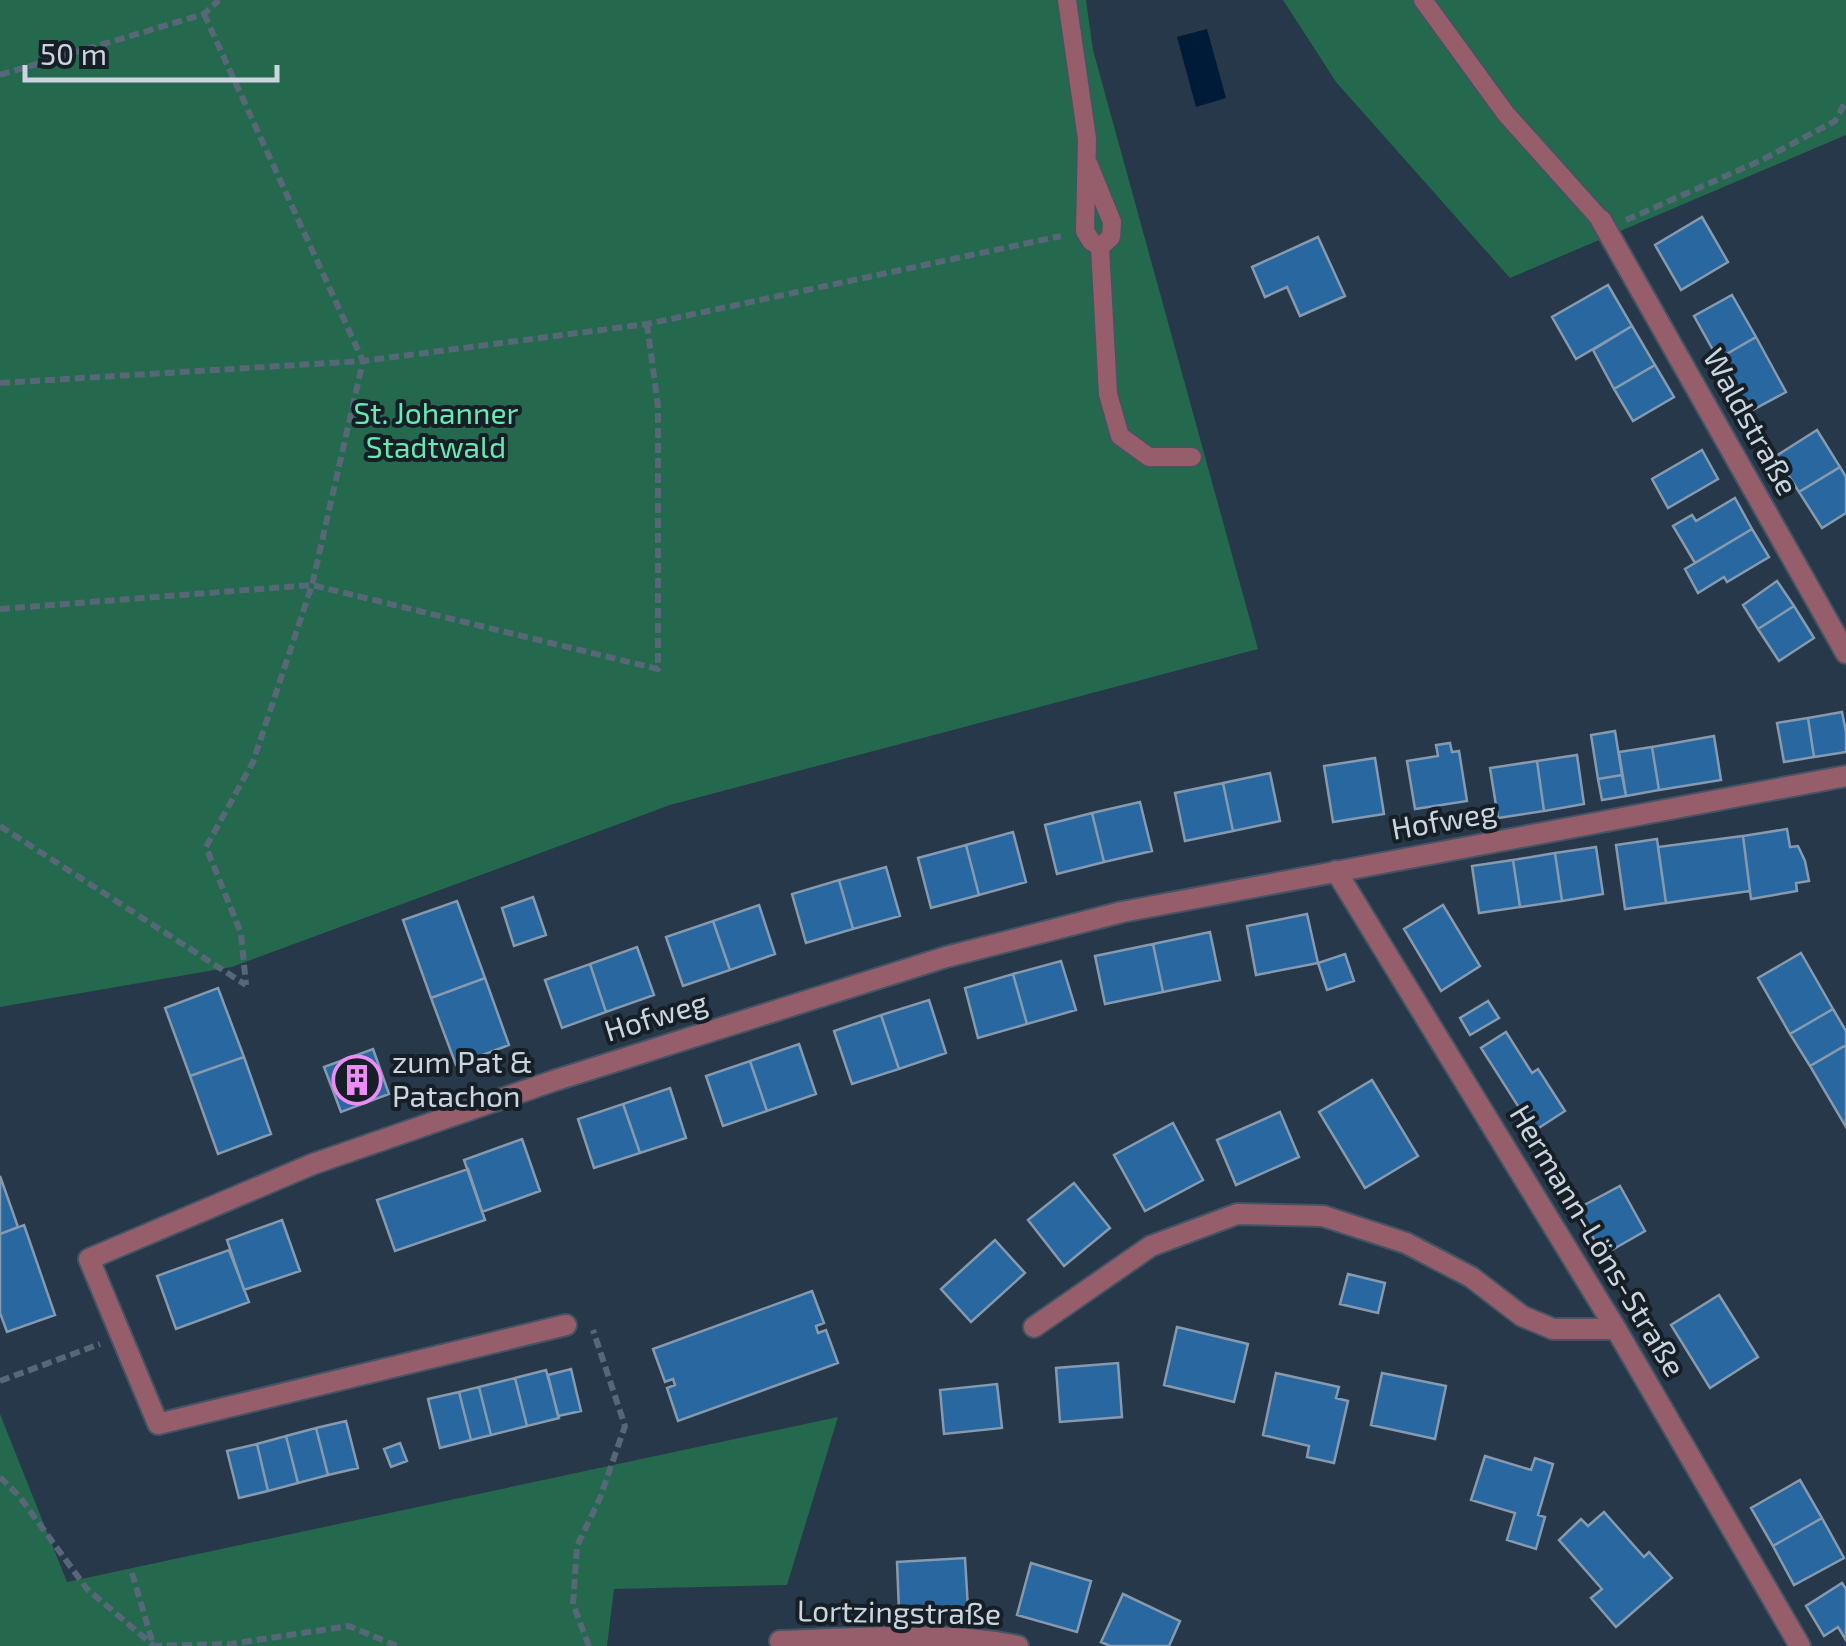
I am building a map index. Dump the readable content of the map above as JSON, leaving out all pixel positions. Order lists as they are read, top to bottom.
{
  "streets": {
    "street": [
      "Waldstraße",
      "Hofweg",
      "Hermann-Löns-Straße",
      "Lortzingstraße"
    ]
  },
  "crossings": [
    ["Hofweg", "Hermann-Löns-Straße"]
  ],
  "parks": ["St. Johanner Stadtwald"],
  "places": {
    "building": ["zum Pat & Patachon"]
  },
  "scale_bar": "50 m"
}
